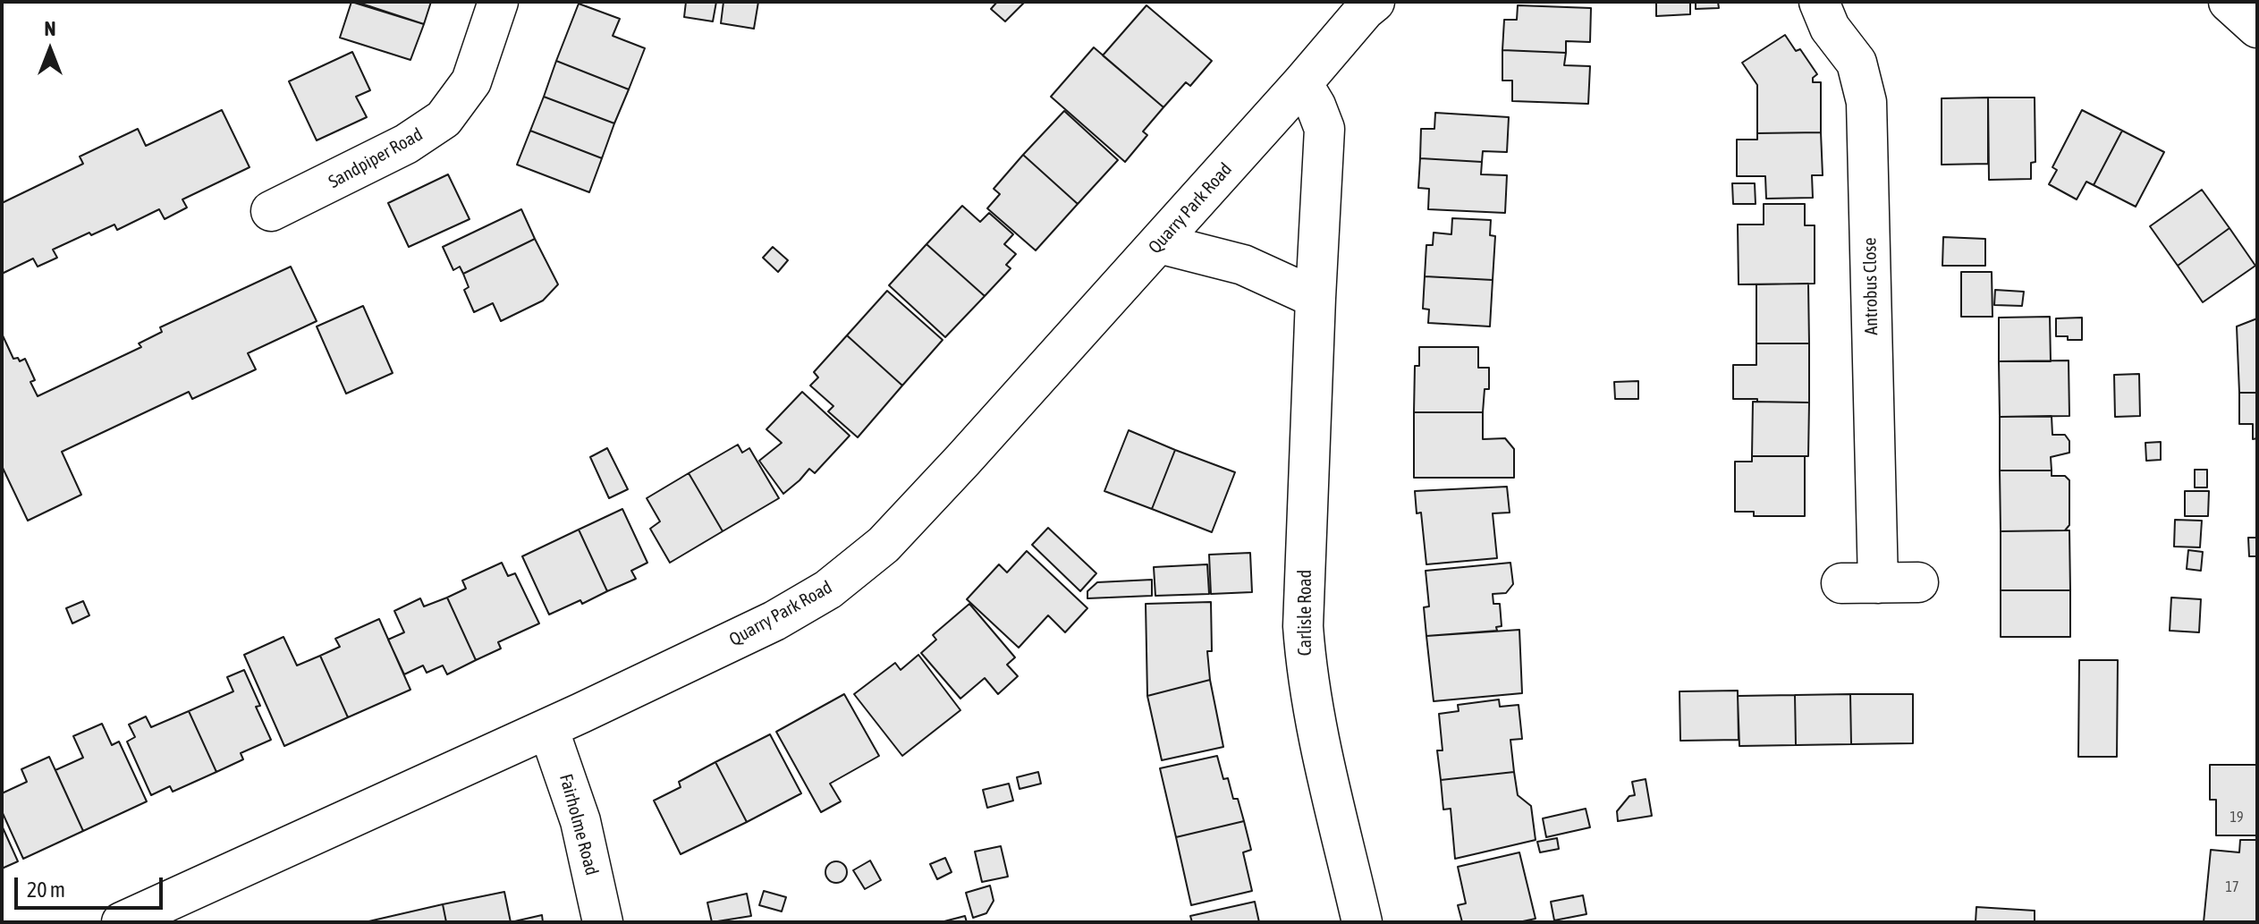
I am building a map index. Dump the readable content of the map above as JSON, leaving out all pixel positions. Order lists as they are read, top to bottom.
{
  "streets": {
    "street": [
      "Sandpiper Road",
      "Quarry Park Road",
      "Antrobus Close",
      "Carlisle Road",
      "Fairholme Road"
    ]
  },
  "crossings": [
    ["Quarry Park Road", "Carlisle Road"],
    ["Quarry Park Road", "Fairholme Road"]
  ],
  "house_numbers": ["19", "17"],
  "scale_bar": "20 m",
  "north": "top"
}
